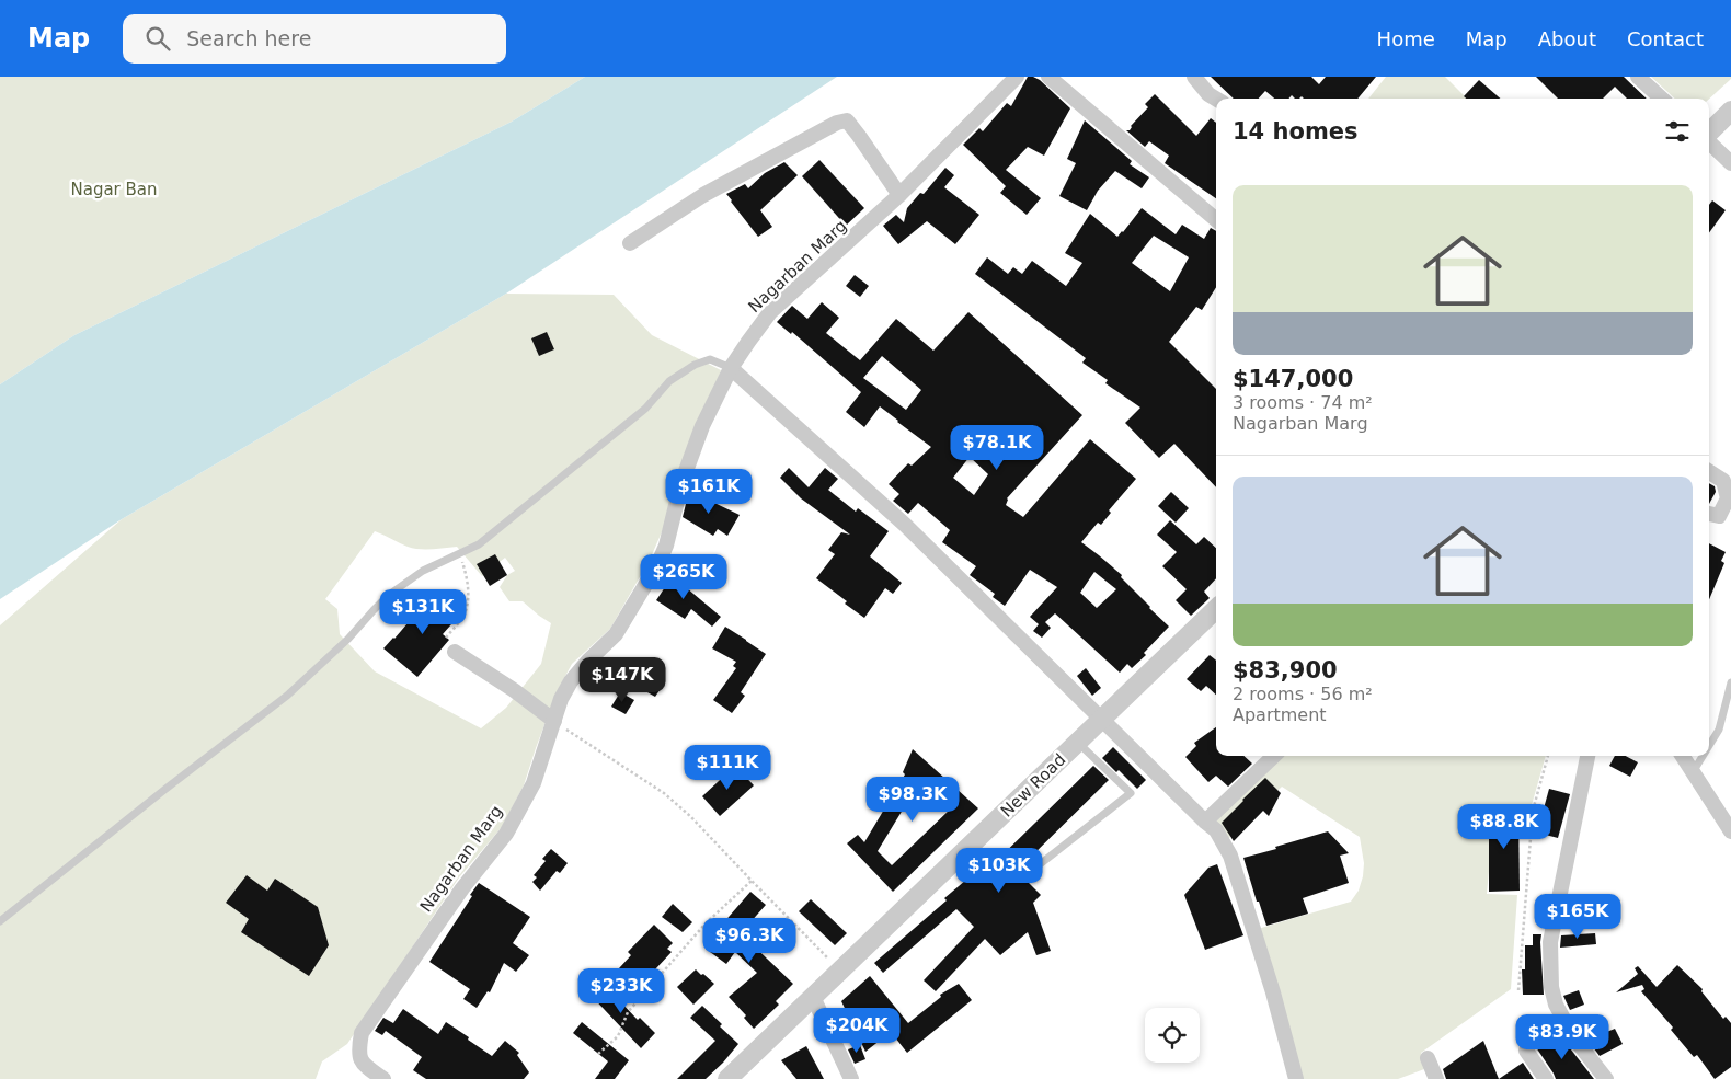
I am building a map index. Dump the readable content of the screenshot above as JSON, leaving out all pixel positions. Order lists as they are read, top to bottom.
{
  "streets": {
    "street": ["Nagarban Marg", "New Road"]
  },
  "parks": ["Nagar Ban"],
  "page": {
    "header": "Map",
    "search": "Search here",
    "nav": [
      "Home",
      "Map",
      "About",
      "Contact"
    ],
    "heading": "14 homes",
    "list": [
      {
        "name": "$147,000",
        "note": "3 rooms · 74 m² · Nagarban Marg"
      },
      {
        "name": "$83,900",
        "note": "2 rooms · 56 m² · Apartment"
      }
    ],
    "price": [
      "$78.1K",
      "$161K",
      "$265K",
      "$131K",
      "$147K",
      "$111K",
      "$98.3K",
      "$88.8K",
      "$103K",
      "$165K",
      "$96.3K",
      "$233K",
      "$204K",
      "$83.9K"
    ]
  }
}
